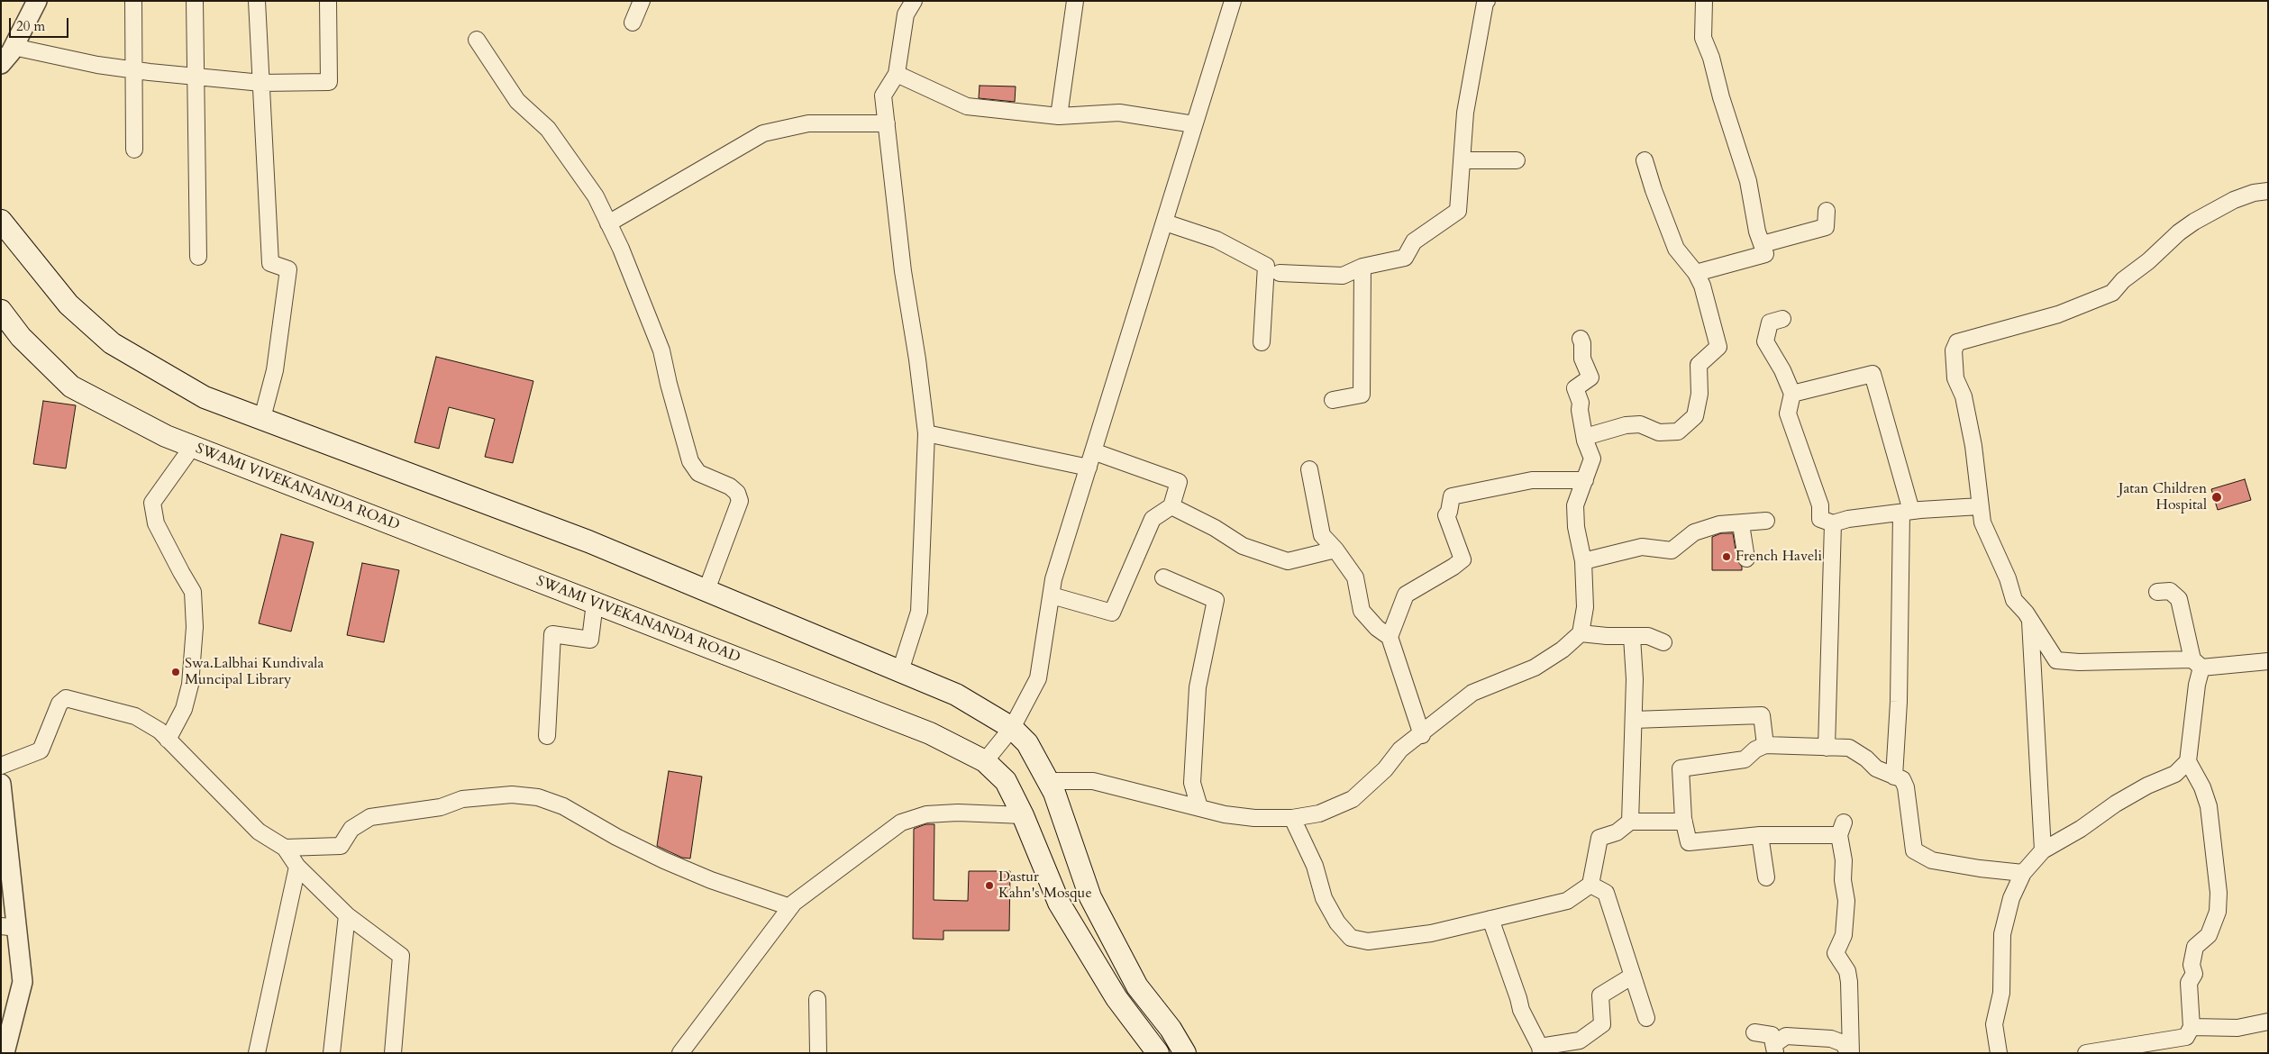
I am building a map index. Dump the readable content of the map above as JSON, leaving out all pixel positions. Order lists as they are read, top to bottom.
{
  "streets": {
    "main road": ["SWAMI VIVEKANANDA ROAD"]
  },
  "places": [
    "Jatan Children Hospital",
    "French Haveli",
    "Swa.Lalbhai Kundivala Muncipal Library",
    "Dastur Kahn's Mosque"
  ],
  "scale_bar": "20 m"
}
